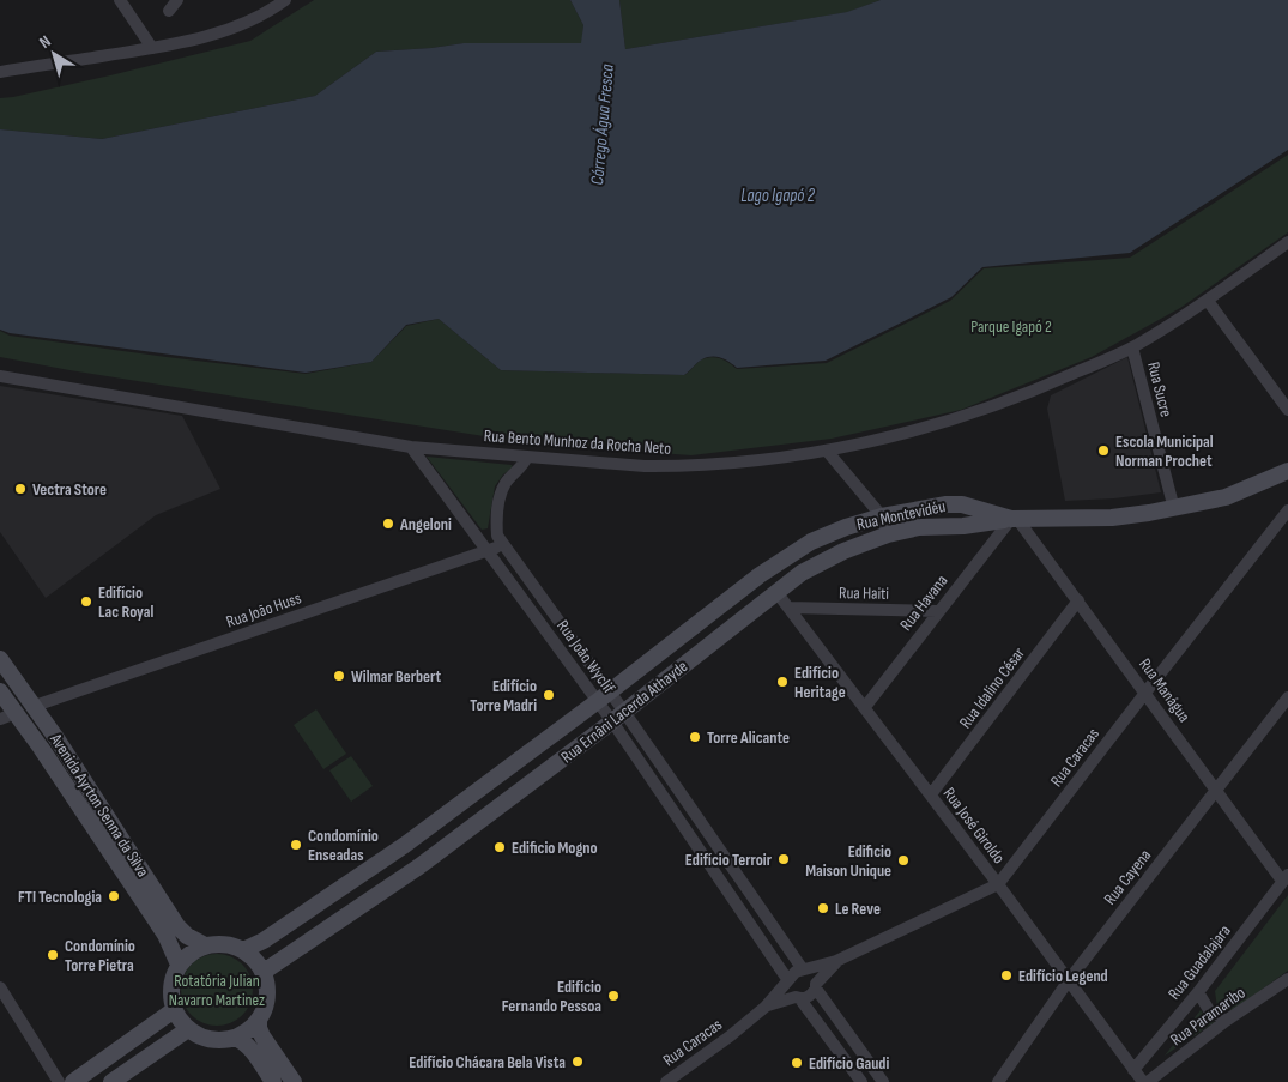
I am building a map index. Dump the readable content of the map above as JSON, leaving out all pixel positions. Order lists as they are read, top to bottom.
{
  "streets": {
    "street": [
      "Rua Sucre",
      "Rua Bento Munhoz da Rocha Neto",
      "Rua Montevidéu",
      "Rua Haiti",
      "Rua Havana",
      "Rua João Huss",
      "Rua João Wyclif",
      "Rua Idalino César",
      "Rua Manágua",
      "Rua Ernâni Lacerda Athayde",
      "Rua Caracas",
      "Avenida Ayrton Senna da Silva",
      "Rua José Giroldo",
      "Rua Cayena",
      "Rua Guadalajara",
      "Rua Paramaribo"
    ]
  },
  "crossings": [
    ["Rua Sucre", "Rua Bento Munhoz da Rocha Neto"],
    ["Rua Sucre", "Rua Montevidéu"],
    ["Rua Bento Munhoz da Rocha Neto", "Rua João Wyclif"],
    ["Rua Montevidéu", "Rua Havana"],
    ["Rua Montevidéu", "Rua João Wyclif"],
    ["Rua Montevidéu", "Rua Manágua"],
    ["Rua Montevidéu", "Rua Ernâni Lacerda Athayde"],
    ["Rua Haiti", "Rua Havana"],
    ["Rua Haiti", "Rua José Giroldo"],
    ["Rua Havana", "Rua Manágua"],
    ["Rua Havana", "Rua Ernâni Lacerda Athayde"],
    ["Rua Havana", "Rua José Giroldo"],
    ["Rua João Huss", "Rua João Wyclif"],
    ["Rua João Huss", "Avenida Ayrton Senna da Silva"],
    ["Rua João Wyclif", "Rua Ernâni Lacerda Athayde"],
    ["Rua João Wyclif", "Rua Caracas"],
    ["Rua Idalino César", "Rua Manágua"],
    ["Rua Idalino César", "Rua José Giroldo"],
    ["Rua Manágua", "Rua Ernâni Lacerda Athayde"],
    ["Rua Manágua", "Rua Caracas"],
    ["Rua Manágua", "Rua Cayena"],
    ["Rua Manágua", "Rua Guadalajara"],
    ["Rua Ernâni Lacerda Athayde", "Avenida Ayrton Senna da Silva"],
    ["Rua Ernâni Lacerda Athayde", "Rua José Giroldo"],
    ["Rua Caracas", "Rua José Giroldo"],
    ["Rua José Giroldo", "Rua Cayena"],
    ["Rua José Giroldo", "Rua Guadalajara"]
  ],
  "water": ["Córrego Água Fresca", "Lago Igapó 2"],
  "parks": ["Parque Igapó 2", "Rotatória Julian Navarro Martinez"],
  "places": [
    "Escola Municipal Norman Prochet",
    "Vectra Store",
    "Angeloni",
    "Edifício Lac Royal",
    "Wilmar Berbert",
    "Edifício Heritage",
    "Edifício Torre Madri",
    "Torre Alicante",
    "Condomínio Enseadas",
    "Edificio Mogno",
    "Edifício Terroir",
    "Edificio Maison Unique",
    "FTI Tecnologia",
    "Le Reve",
    "Condomínio Torre Pietra",
    "Edifício Legend",
    "Edifício Fernando Pessoa",
    "Edifício Chácara Bela Vista",
    "Edifício Gaudi"
  ],
  "north": "top left"
}
